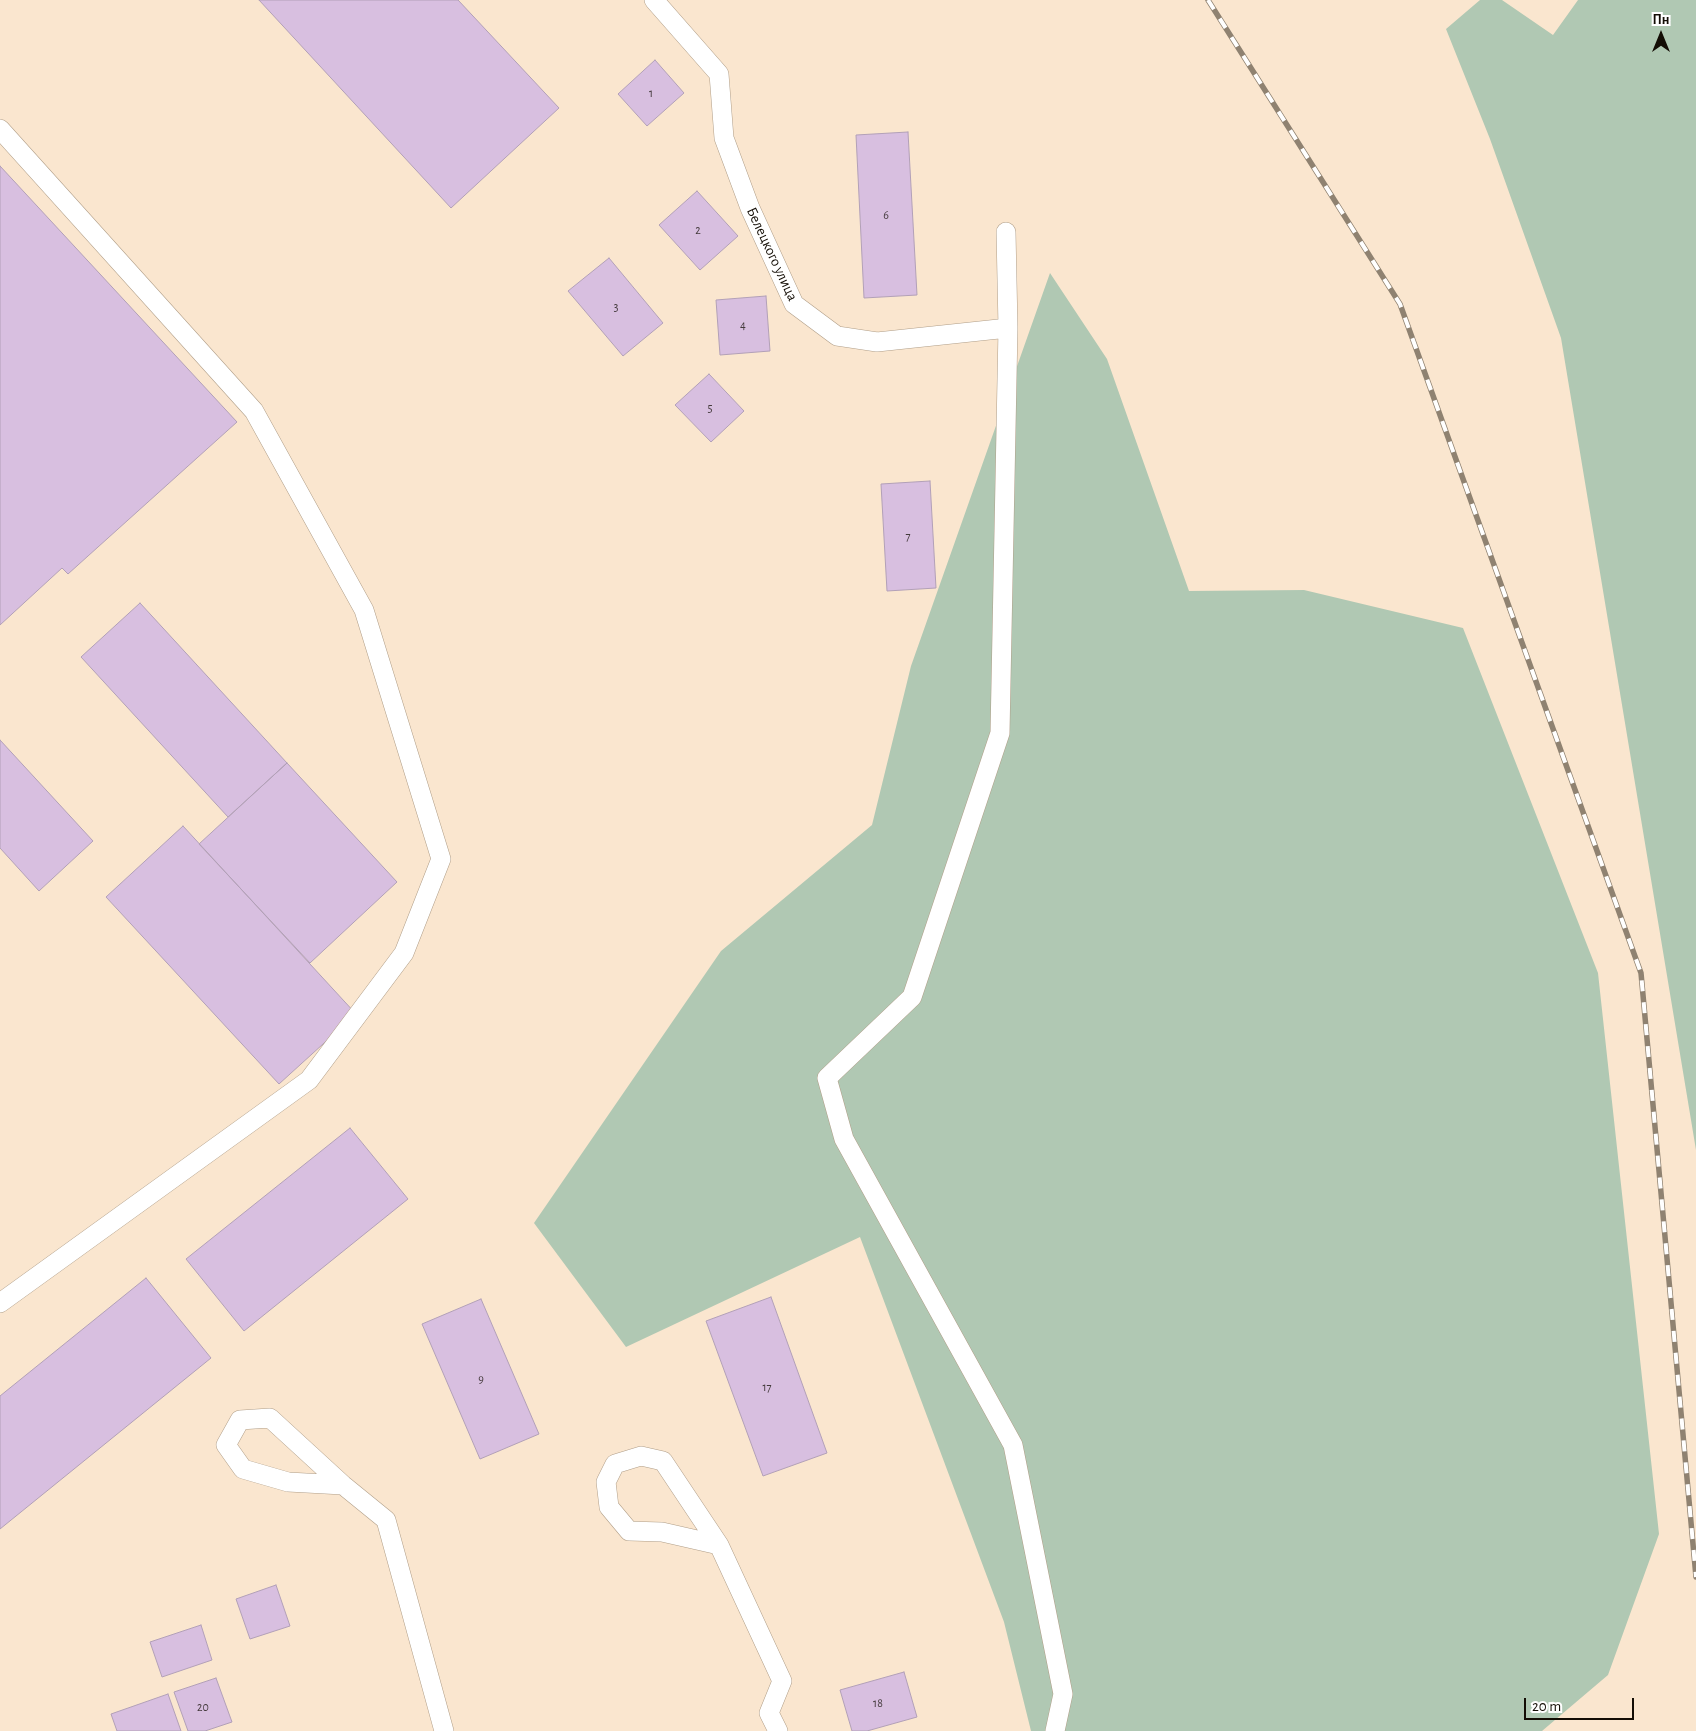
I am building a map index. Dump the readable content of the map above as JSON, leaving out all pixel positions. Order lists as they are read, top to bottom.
{
  "streets": {
    "lane": ["Белецкого улица"]
  },
  "house_numbers": [
    "1",
    "6",
    "2",
    "3",
    "4",
    "5",
    "7",
    "9",
    "17",
    "18",
    "20"
  ],
  "scale_bar": "20 m",
  "north": "top"
}
